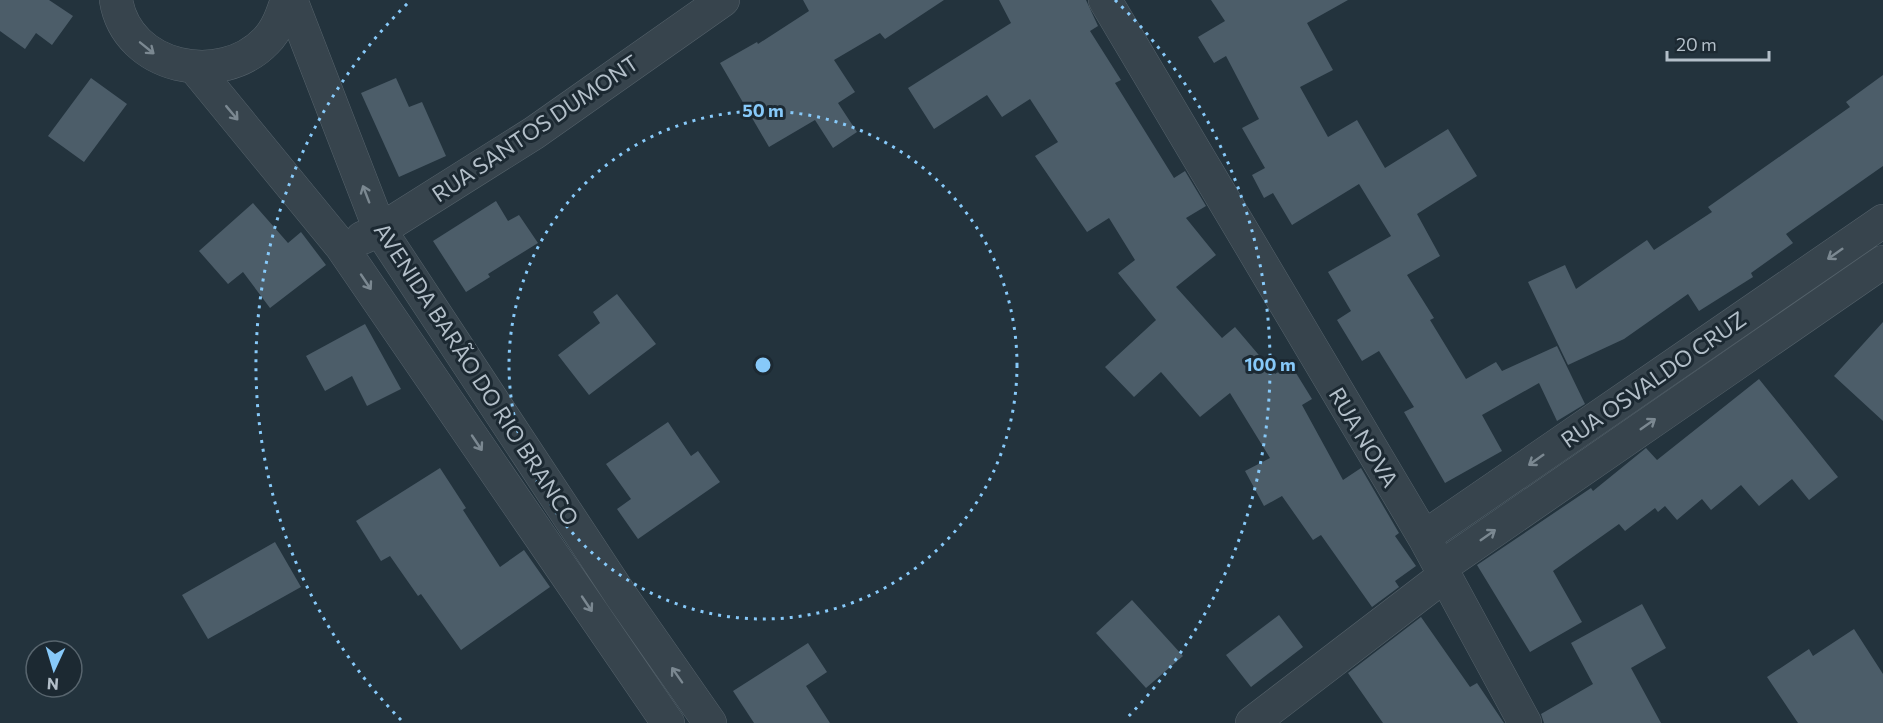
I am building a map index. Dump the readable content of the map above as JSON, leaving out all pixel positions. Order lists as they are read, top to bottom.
{
  "streets": {
    "street": [
      "RUA SANTOS DUMONT",
      "AVENIDA BARÃO DO RIO BRANCO",
      "RUA OSVALDO CRUZ",
      "RUA NOVA"
    ]
  },
  "crossings": [
    ["RUA SANTOS DUMONT", "AVENIDA BARÃO DO RIO BRANCO"],
    ["RUA OSVALDO CRUZ", "RUA NOVA"]
  ],
  "scale_bar": "20 m",
  "north": "bottom",
  "rings": ["50 m", "100 m"]
}
